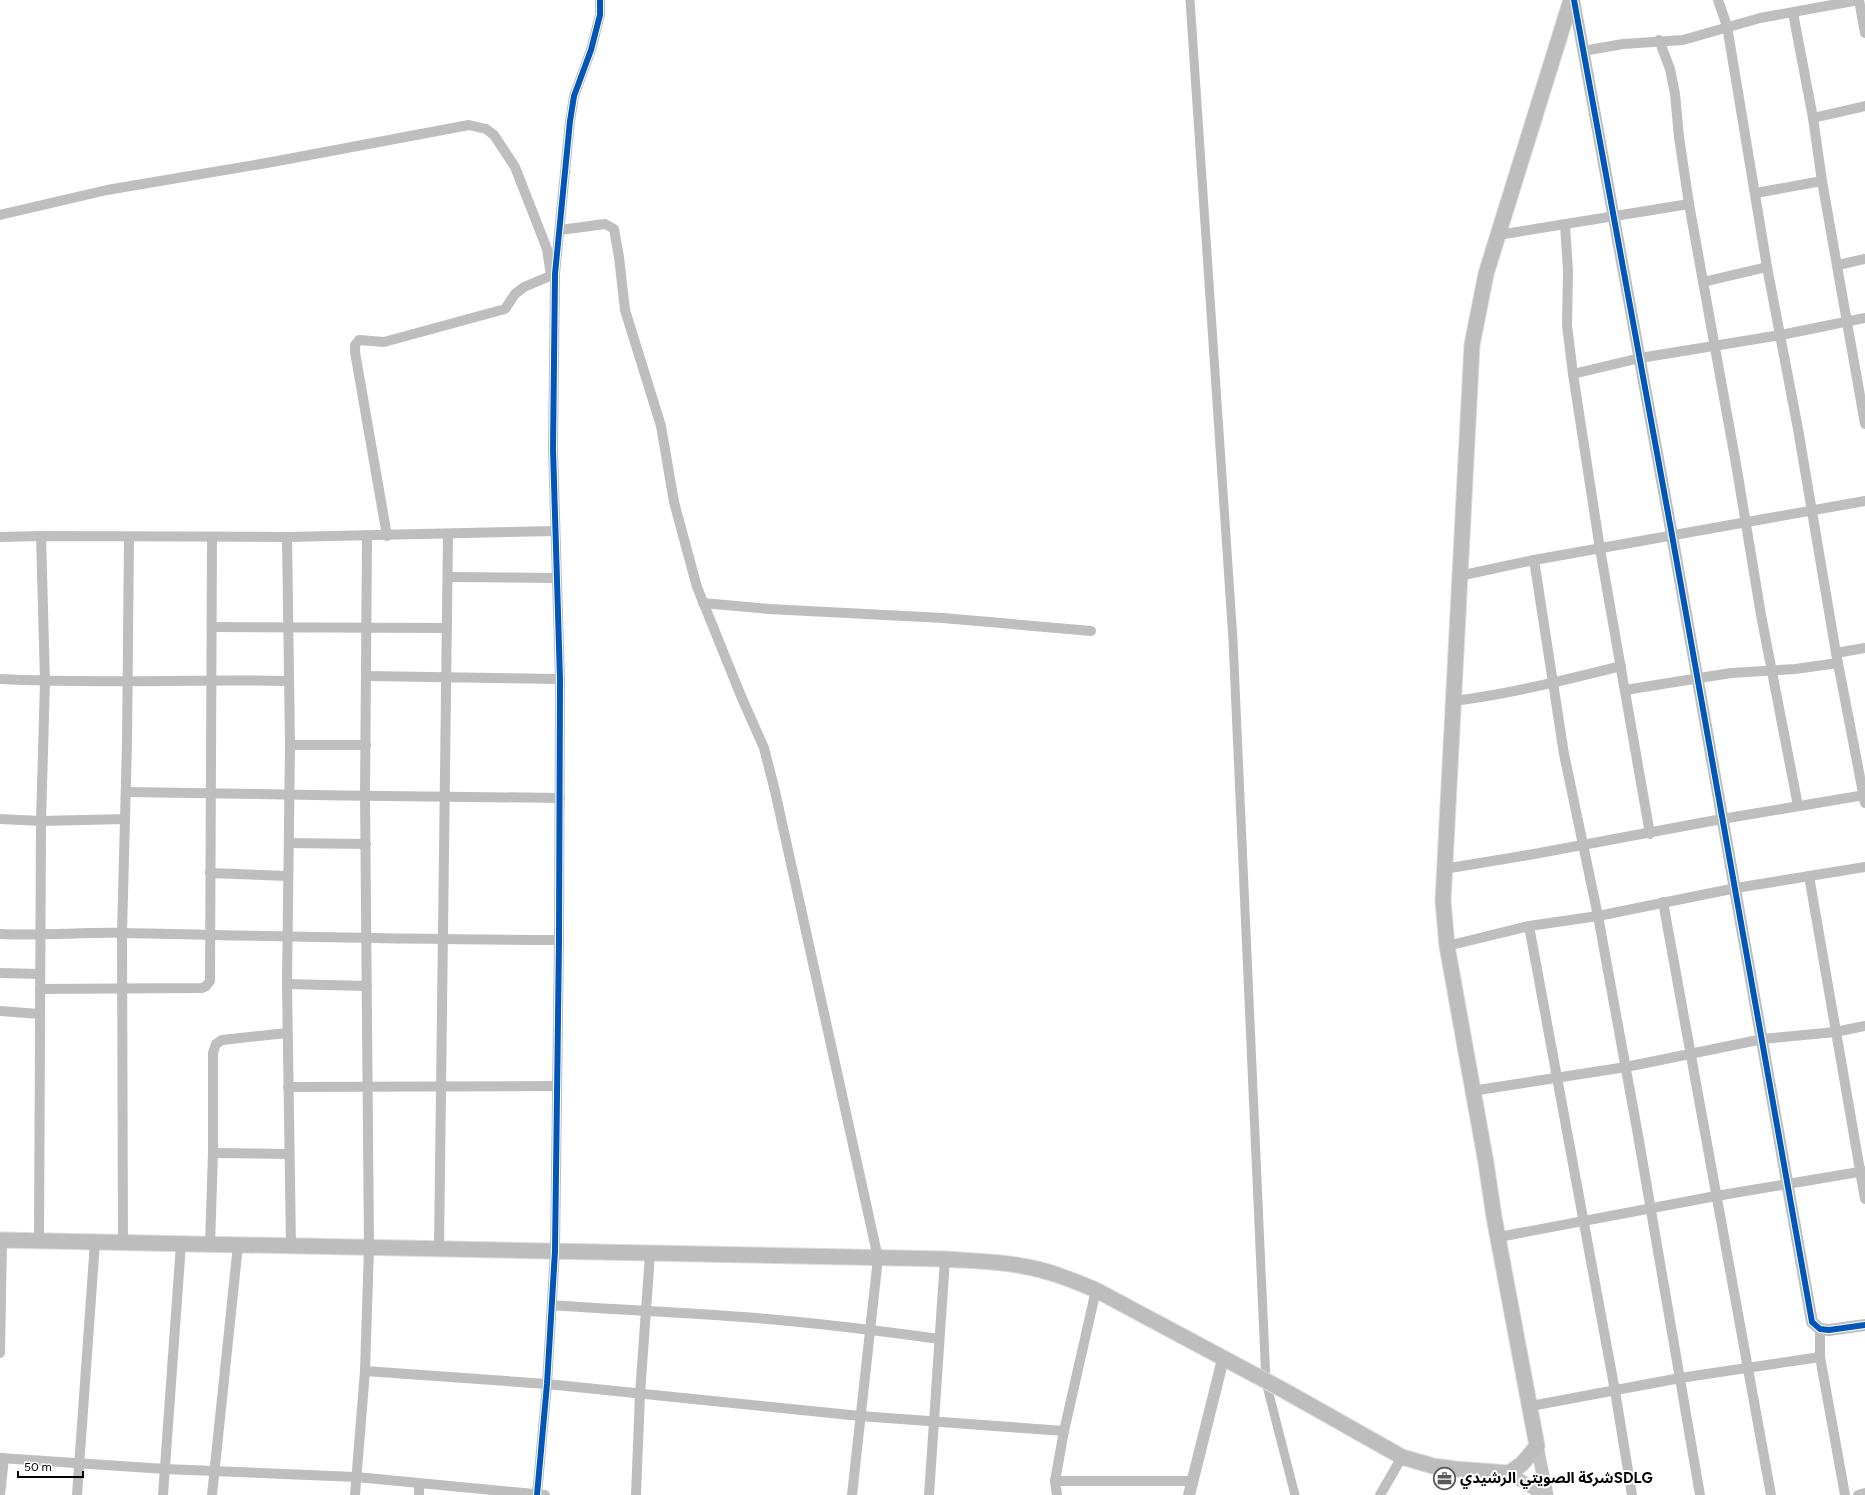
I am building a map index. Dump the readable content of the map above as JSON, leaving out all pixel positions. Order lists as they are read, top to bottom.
{
  "places": {
    "office": ["شركة الصويتي الرشيديSDLG"]
  },
  "scale_bar": "50 m"
}
